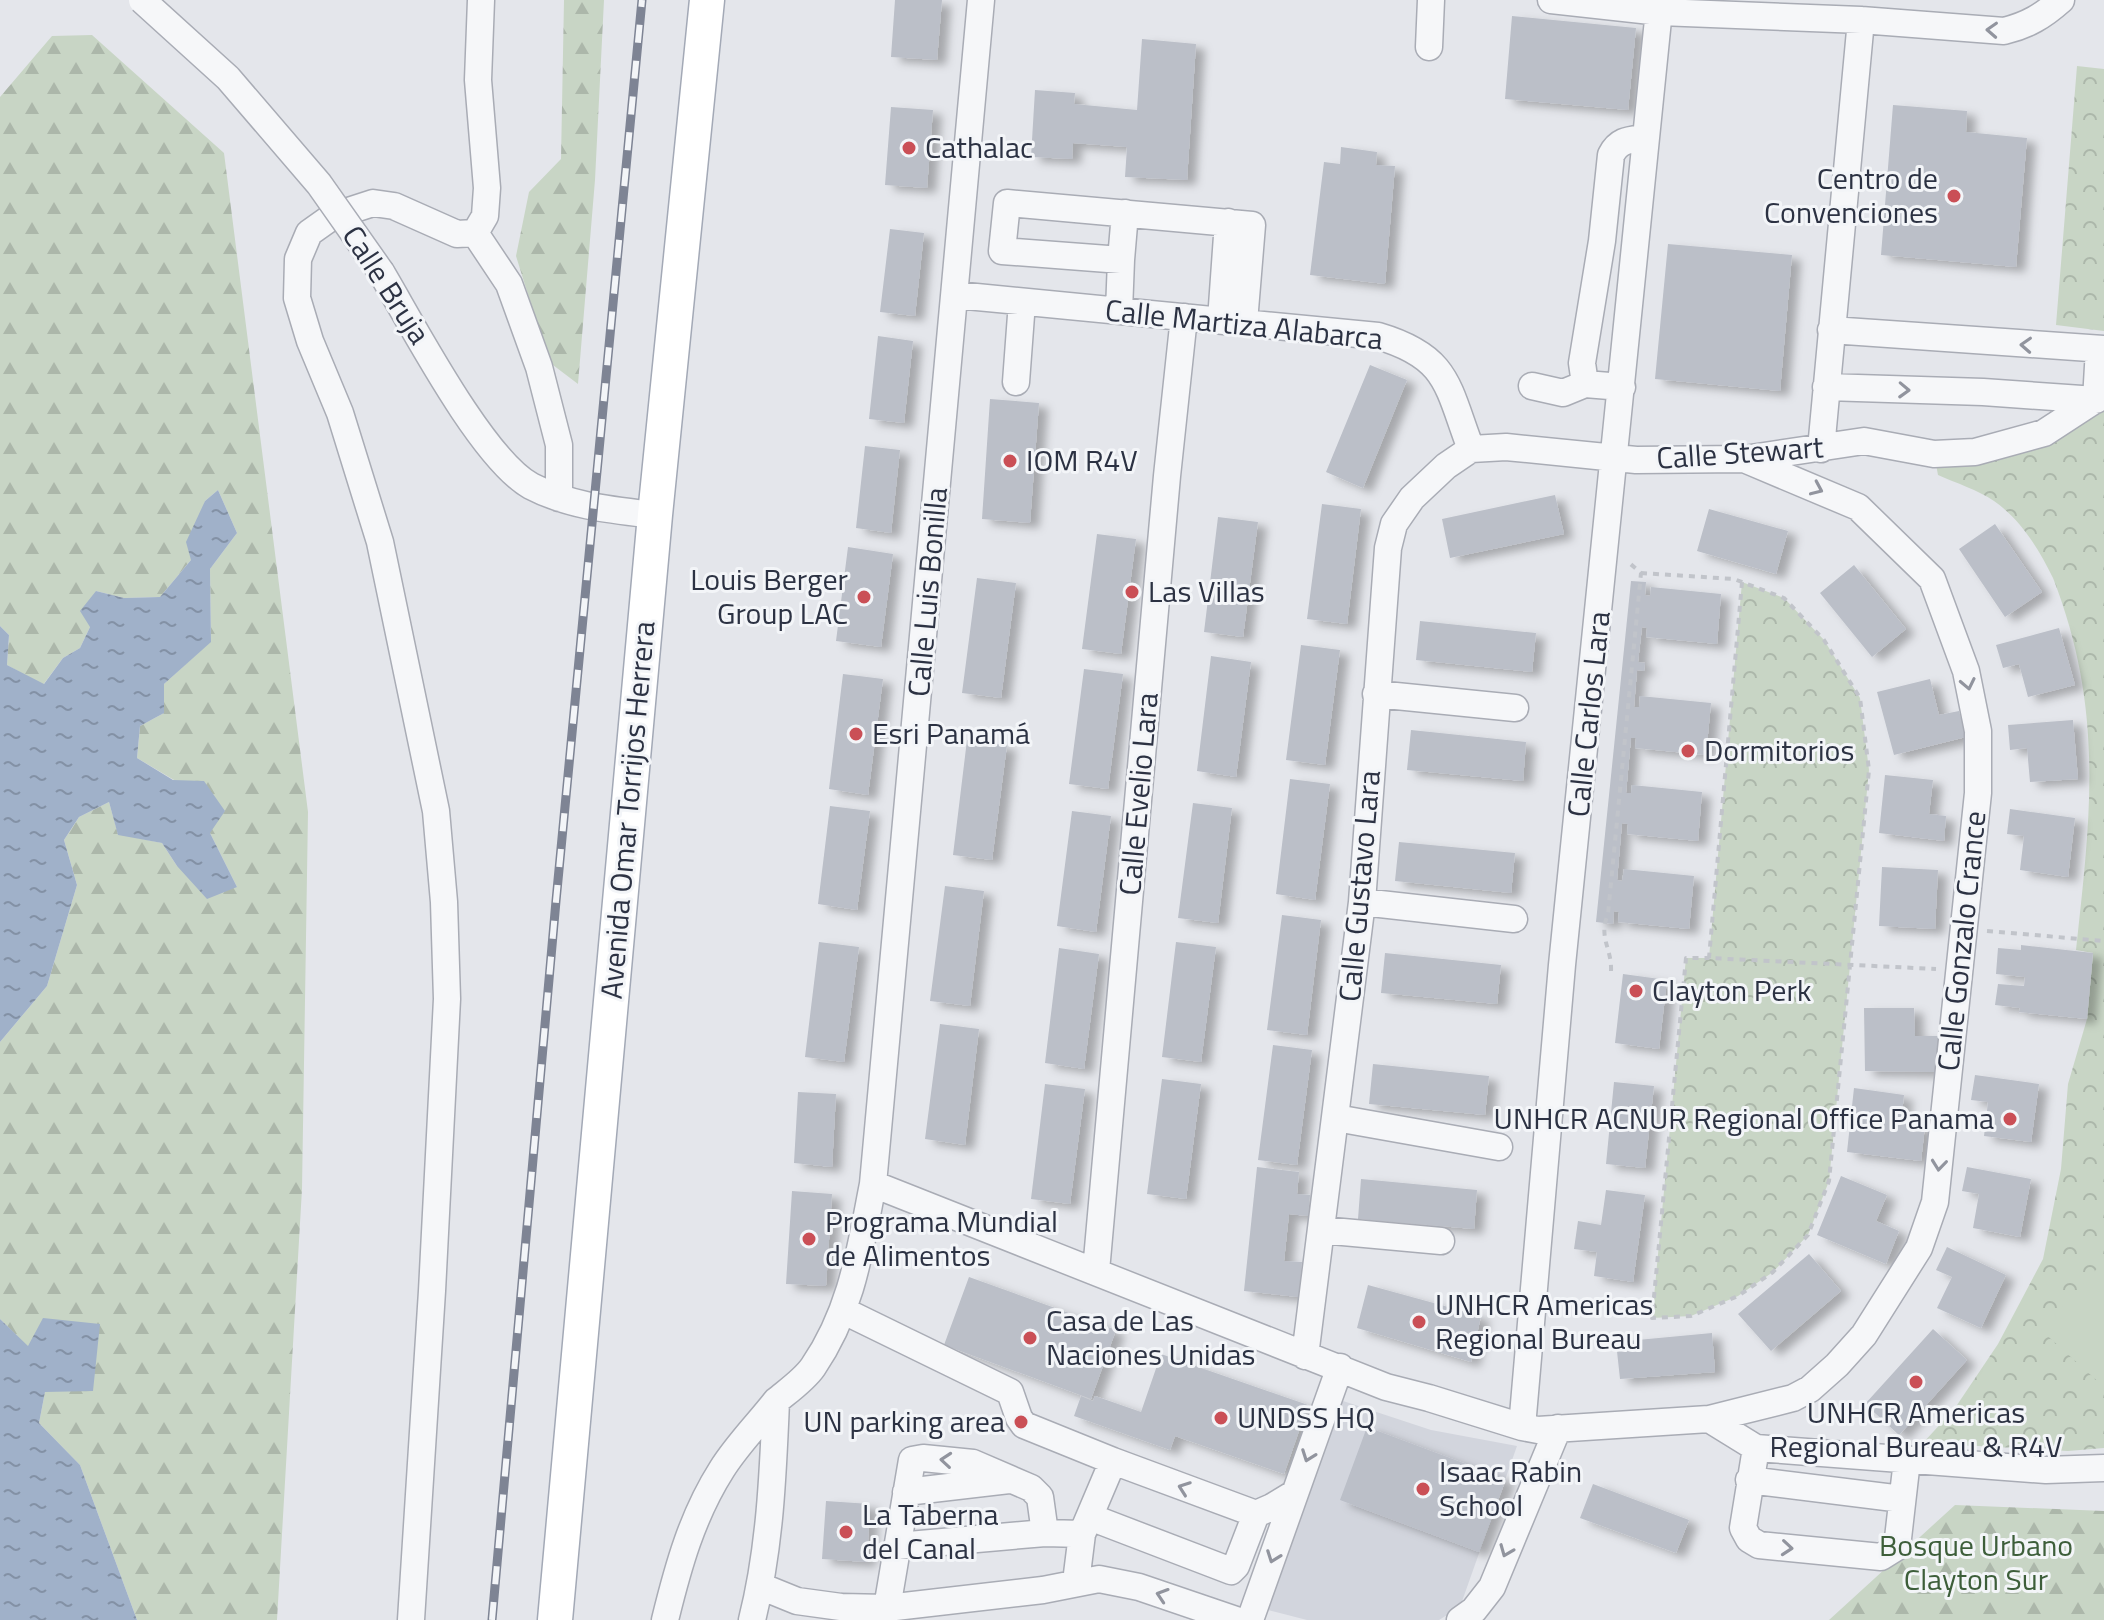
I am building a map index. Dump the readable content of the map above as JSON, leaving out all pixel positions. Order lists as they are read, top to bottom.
{
  "streets": {
    "main road": ["Avenida Omar Torrijos Herrera"],
    "street": [
      "Calle Bruja",
      "Calle Martiza Alabarca",
      "Calle Stewart",
      "Calle Luis Bonilla",
      "Calle Carlos Lara",
      "Calle Evelio Lara",
      "Calle Gustavo Lara",
      "Calle Gonzalo Crance"
    ]
  },
  "crossings": [
    ["Calle Bruja", "Avenida Omar Torrijos Herrera"],
    ["Calle Martiza Alabarca", "Calle Luis Bonilla"],
    ["Calle Martiza Alabarca", "Calle Evelio Lara"],
    ["Calle Martiza Alabarca", "Calle Gustavo Lara"],
    ["Calle Stewart", "Calle Carlos Lara"],
    ["Calle Stewart", "Calle Gonzalo Crance"],
    ["Calle Luis Bonilla", "Calle Gonzalo Crance"],
    ["Calle Carlos Lara", "Calle Gonzalo Crance"],
    ["Calle Evelio Lara", "Calle Gonzalo Crance"],
    ["Calle Gustavo Lara", "Calle Gonzalo Crance"]
  ],
  "one_way": ["Calle Gonzalo Crance"],
  "parks": ["Bosque Urbano Clayton Sur"],
  "places": [
    "Cathalac",
    "Centro de Convenciones",
    "IOM R4V",
    "Las Villas",
    "Louis Berger Group LAC",
    "Esri Panamá",
    "Dormitorios",
    "Clayton Perk",
    "UNHCR ACNUR Regional Office Panama",
    "Programa Mundial de Alimentos",
    "UNHCR Americas Regional Bureau",
    "Casa de Las Naciones Unidas",
    "UNHCR Americas Regional Bureau & R4V",
    "UNDSS HQ",
    "UN parking area",
    "Isaac Rabin School",
    "La Taberna del Canal"
  ]
}
